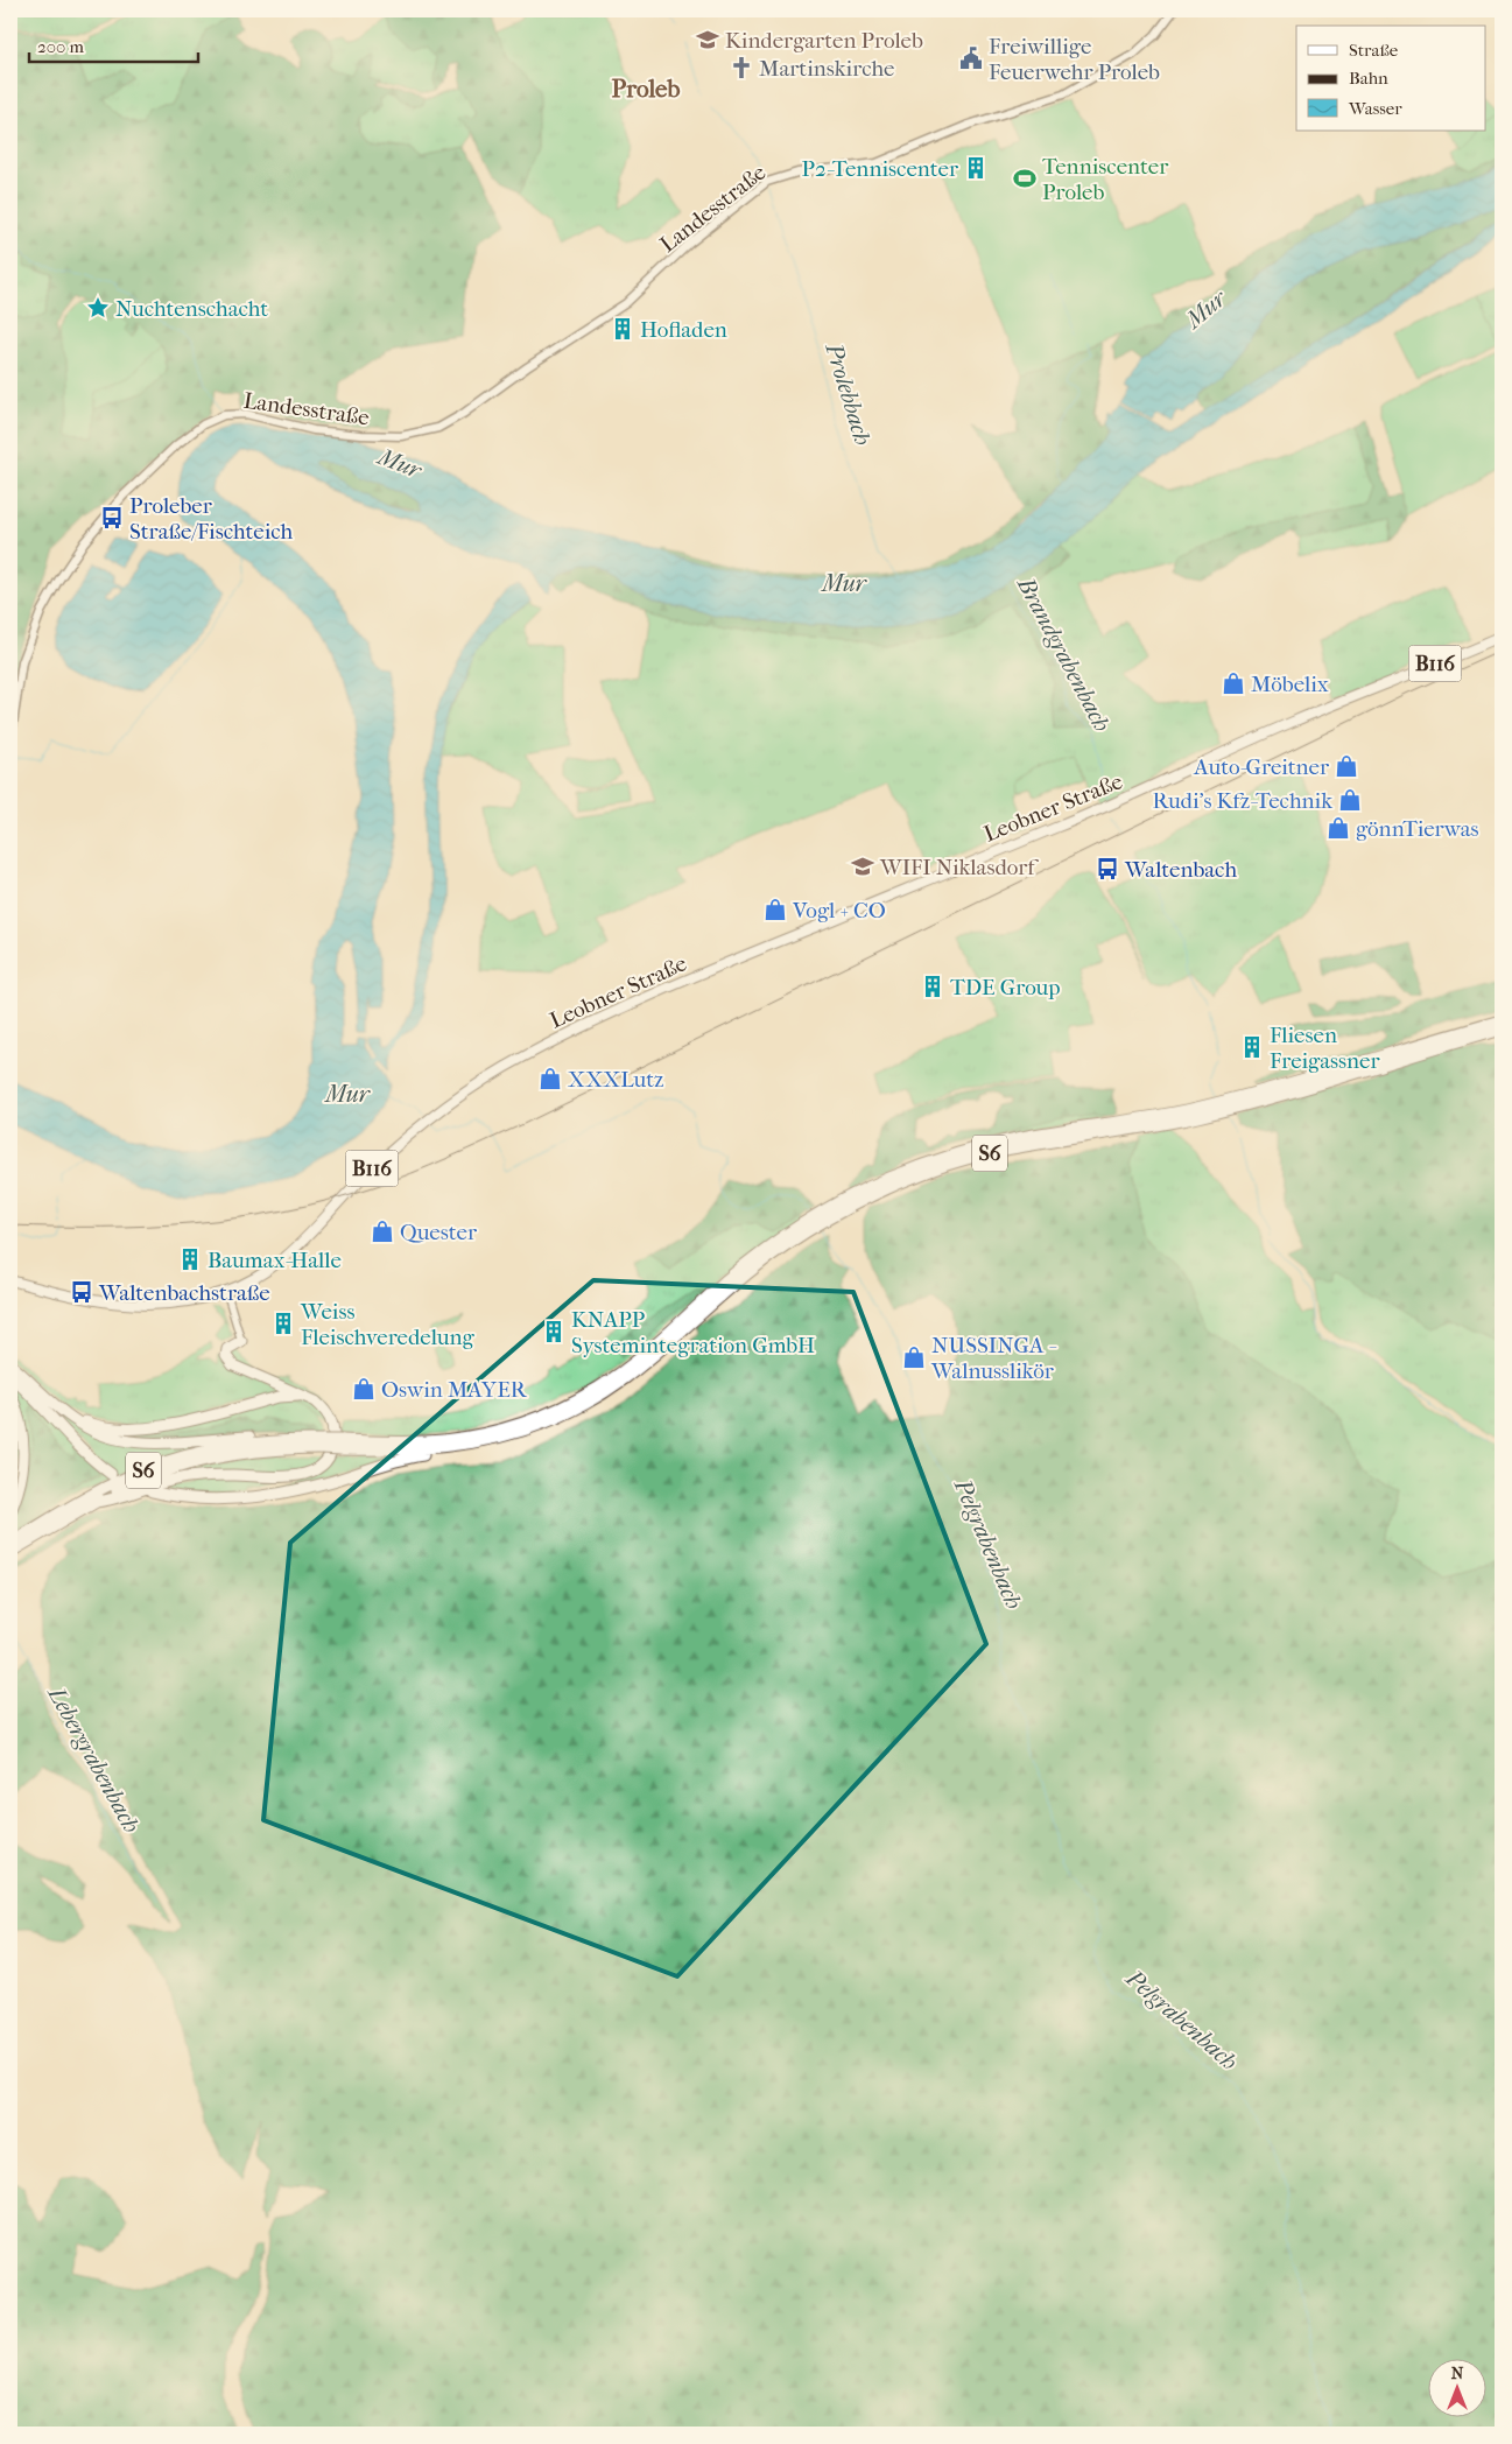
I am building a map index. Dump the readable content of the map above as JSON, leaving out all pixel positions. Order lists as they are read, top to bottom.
{
  "streets": {
    "highway": ["S6"],
    "main road": ["Landesstraße", "B116", "Leobner Straße"]
  },
  "crossings": [
    ["B116", "Leobner Straße"]
  ],
  "districts": ["Proleb"],
  "water": [
    "Mur",
    "Prolebbach",
    "Brandgrabenbach",
    "Pelgrabenbach",
    "Lebergrabenbach"
  ],
  "places": {
    "school or university": ["Kindergarten Proleb", "WIFI Niklasdorf"],
    "public building": ["Freiwillige Feuerwehr Proleb"],
    "church": ["Martinskirche"],
    "building": [
      "P2-Tenniscenter",
      "Hofladen",
      "TDE Group",
      "Fliesen Freigassner",
      "Baumax-Halle",
      "Weiss Fleischveredelung",
      "KNAPP Systemintegration GmbH"
    ],
    "sports": ["Tenniscenter Proleb"],
    "place": ["Nuchtenschacht"],
    "bus stop": ["Proleber Straße/Fischteich", "Waltenbach", "Waltenbachstraße"],
    "shop": [
      "Möbelix",
      "Auto-Greitner",
      "Rudi's Kfz-Technik",
      "gönnTierwas",
      "Vogl + CO",
      "XXXLutz",
      "Quester",
      "NUSSINGA - Walnusslikör",
      "Oswin MAYER"
    ]
  },
  "legend": ["Straße", "Bahn", "Wasser"],
  "scale_bar": "200 m",
  "north": "top"
}
